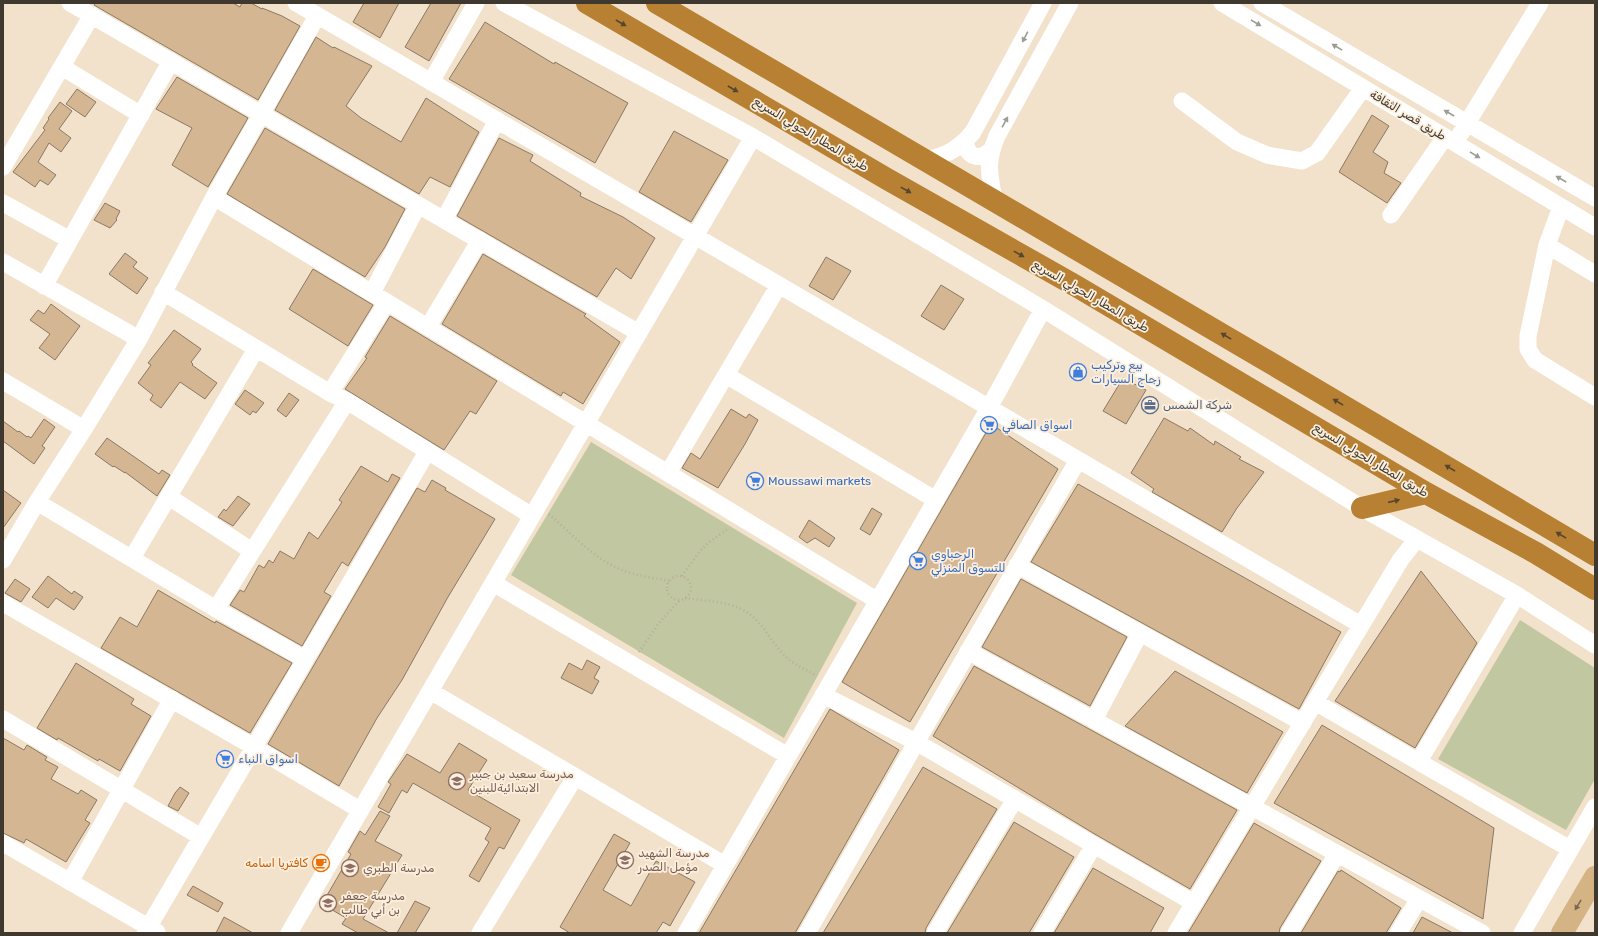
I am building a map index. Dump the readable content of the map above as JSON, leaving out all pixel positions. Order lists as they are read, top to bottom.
{
  "streets": {
    "highway": ["طريق المطار الحولي السريع"],
    "street": ["طريق قصر الثقافة"]
  },
  "places": {
    "shop": ["بيع وتركيب زجاج السيارات"],
    "office": ["شركة الشمس"],
    "supermarket": [
      "اسواق الصافي",
      "Moussawi markets",
      "الرحباوي للتسوق المنزلي",
      "اسواق النباء"
    ],
    "school or university": [
      "مدرسة سعيد بن جبير الابتدائيةللبنين",
      "مدرسة الشهيد مؤمل الصدر",
      "مدرسة الطبري",
      "مدرسة جعفر بن أبي طالب"
    ],
    "cafe": ["كافتريا اسامه"]
  }
}
